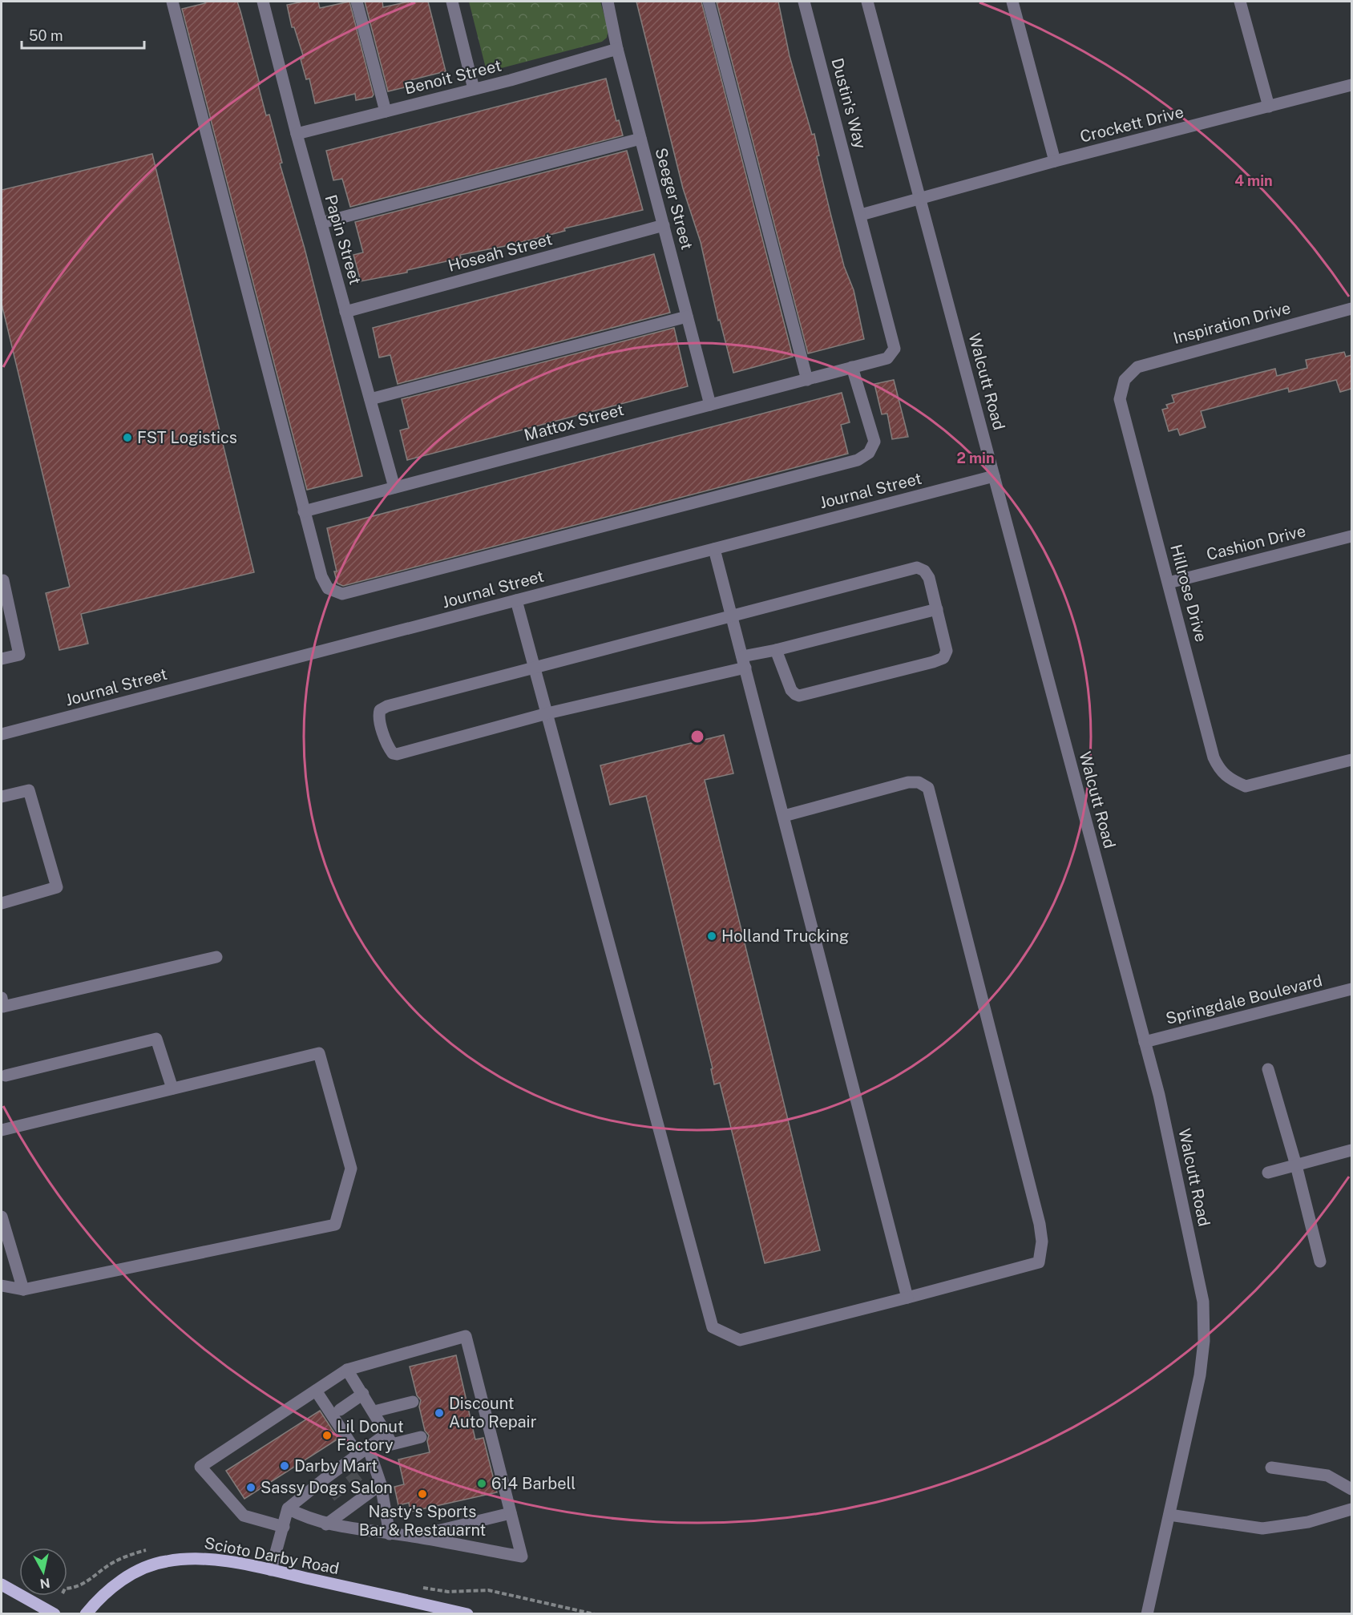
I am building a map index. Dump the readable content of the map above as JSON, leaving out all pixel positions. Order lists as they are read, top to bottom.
{
  "streets": {
    "main road": ["Scioto Darby Road"],
    "street": [
      "Benoit Street",
      "Dustin's Way",
      "Crockett Drive",
      "Seeger Street",
      "Papin Street",
      "Hoseah Street",
      "Inspiration Drive",
      "Walcutt Road",
      "Mattox Street",
      "Journal Street",
      "Cashion Drive",
      "Hillrose Drive",
      "Springdale Boulevard"
    ]
  },
  "crossings": [
    ["Benoit Street", "Seeger Street"],
    ["Benoit Street", "Papin Street"],
    ["Dustin's Way", "Mattox Street"],
    ["Crockett Drive", "Walcutt Road"],
    ["Seeger Street", "Hoseah Street"],
    ["Seeger Street", "Mattox Street"],
    ["Papin Street", "Hoseah Street"],
    ["Papin Street", "Mattox Street"],
    ["Inspiration Drive", "Hillrose Drive"],
    ["Walcutt Road", "Journal Street"],
    ["Walcutt Road", "Springdale Boulevard"],
    ["Cashion Drive", "Hillrose Drive"]
  ],
  "places": [
    "FST Logistics",
    "Holland Trucking",
    "Discount Auto Repair",
    "Lil Donut Factory",
    "Darby Mart",
    "614 Barbell",
    "Sassy Dogs Salon",
    "Nasty's Sports Bar & Restauarnt"
  ],
  "scale_bar": "50 m",
  "north": "bottom",
  "rings": ["4 min", "2 min"]
}
